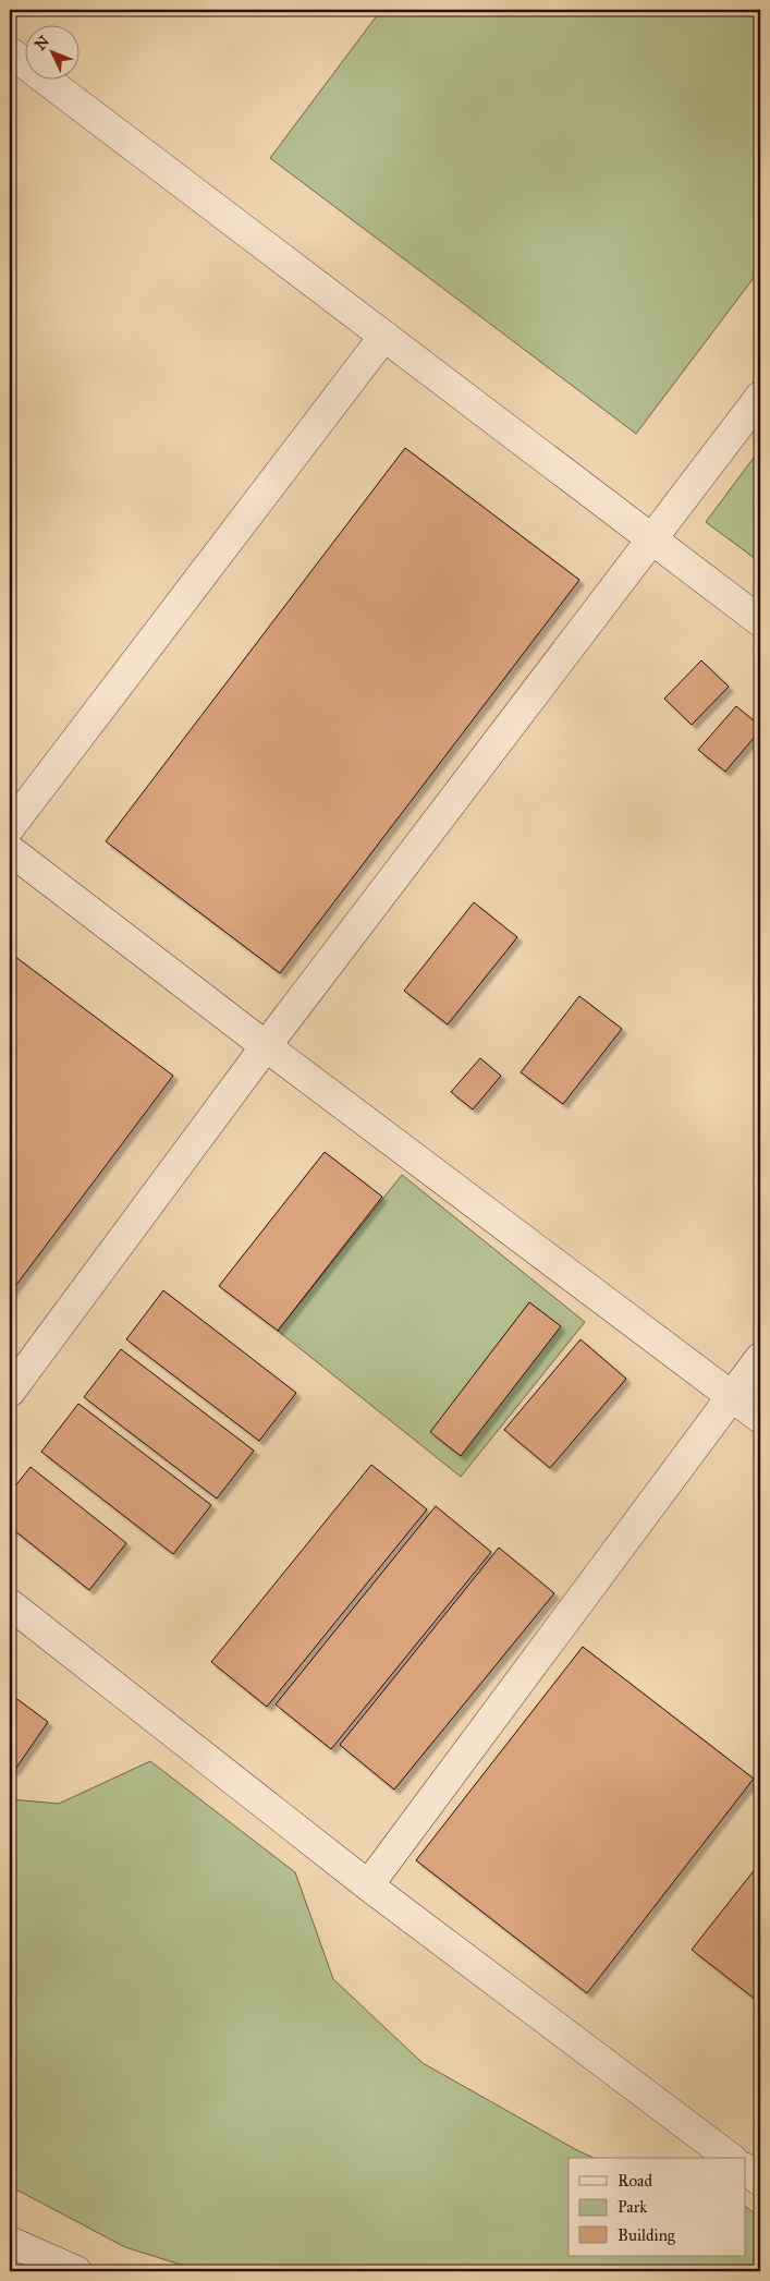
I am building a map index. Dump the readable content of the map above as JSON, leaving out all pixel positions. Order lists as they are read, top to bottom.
{
  "legend": ["Road", "Park", "Building"],
  "north": "top left"
}
